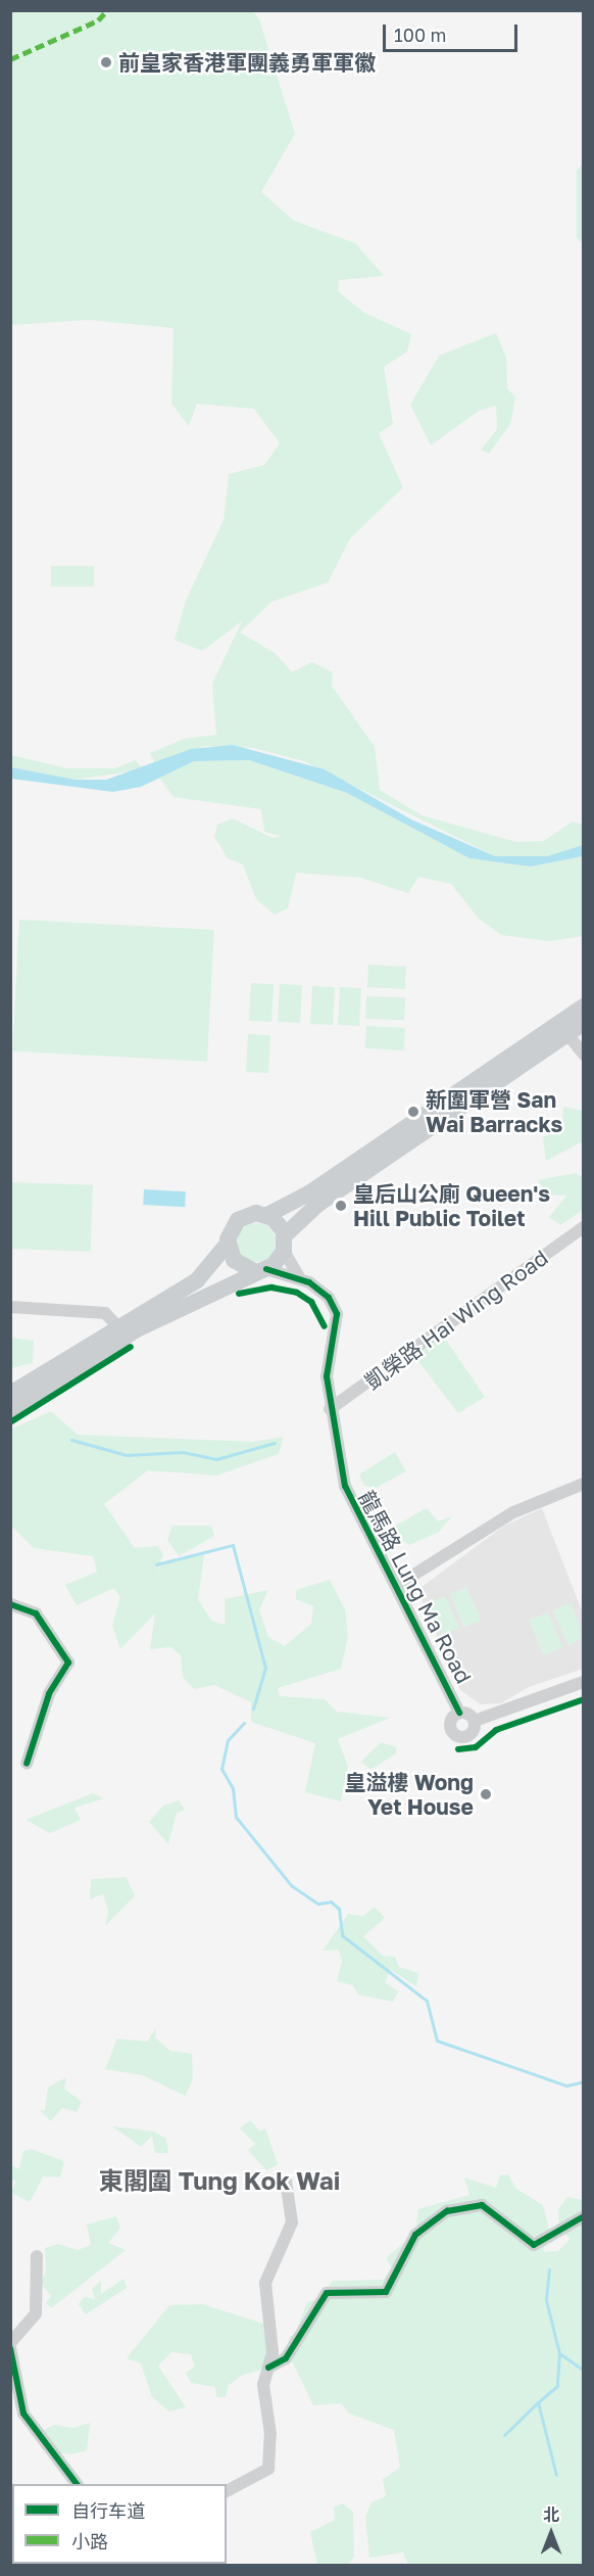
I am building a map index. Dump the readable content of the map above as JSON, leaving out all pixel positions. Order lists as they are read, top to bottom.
{
  "streets": {
    "street": ["凱榮路 Hai Wing Road", "龍馬路 Lung Ma Road"]
  },
  "crossings": [
    ["凱榮路 Hai Wing Road", "龍馬路 Lung Ma Road"]
  ],
  "districts": ["東閣圍 Tung Kok Wai"],
  "places": [
    "前皇家香港軍團義勇軍軍徽",
    "新圍軍營 San Wai Barracks",
    "皇后山公廁 Queen's Hill Public Toilet",
    "皇溢樓 Wong Yet House"
  ],
  "legend": ["自行车道", "小路"],
  "scale_bar": "100 m",
  "north": "top"
}
